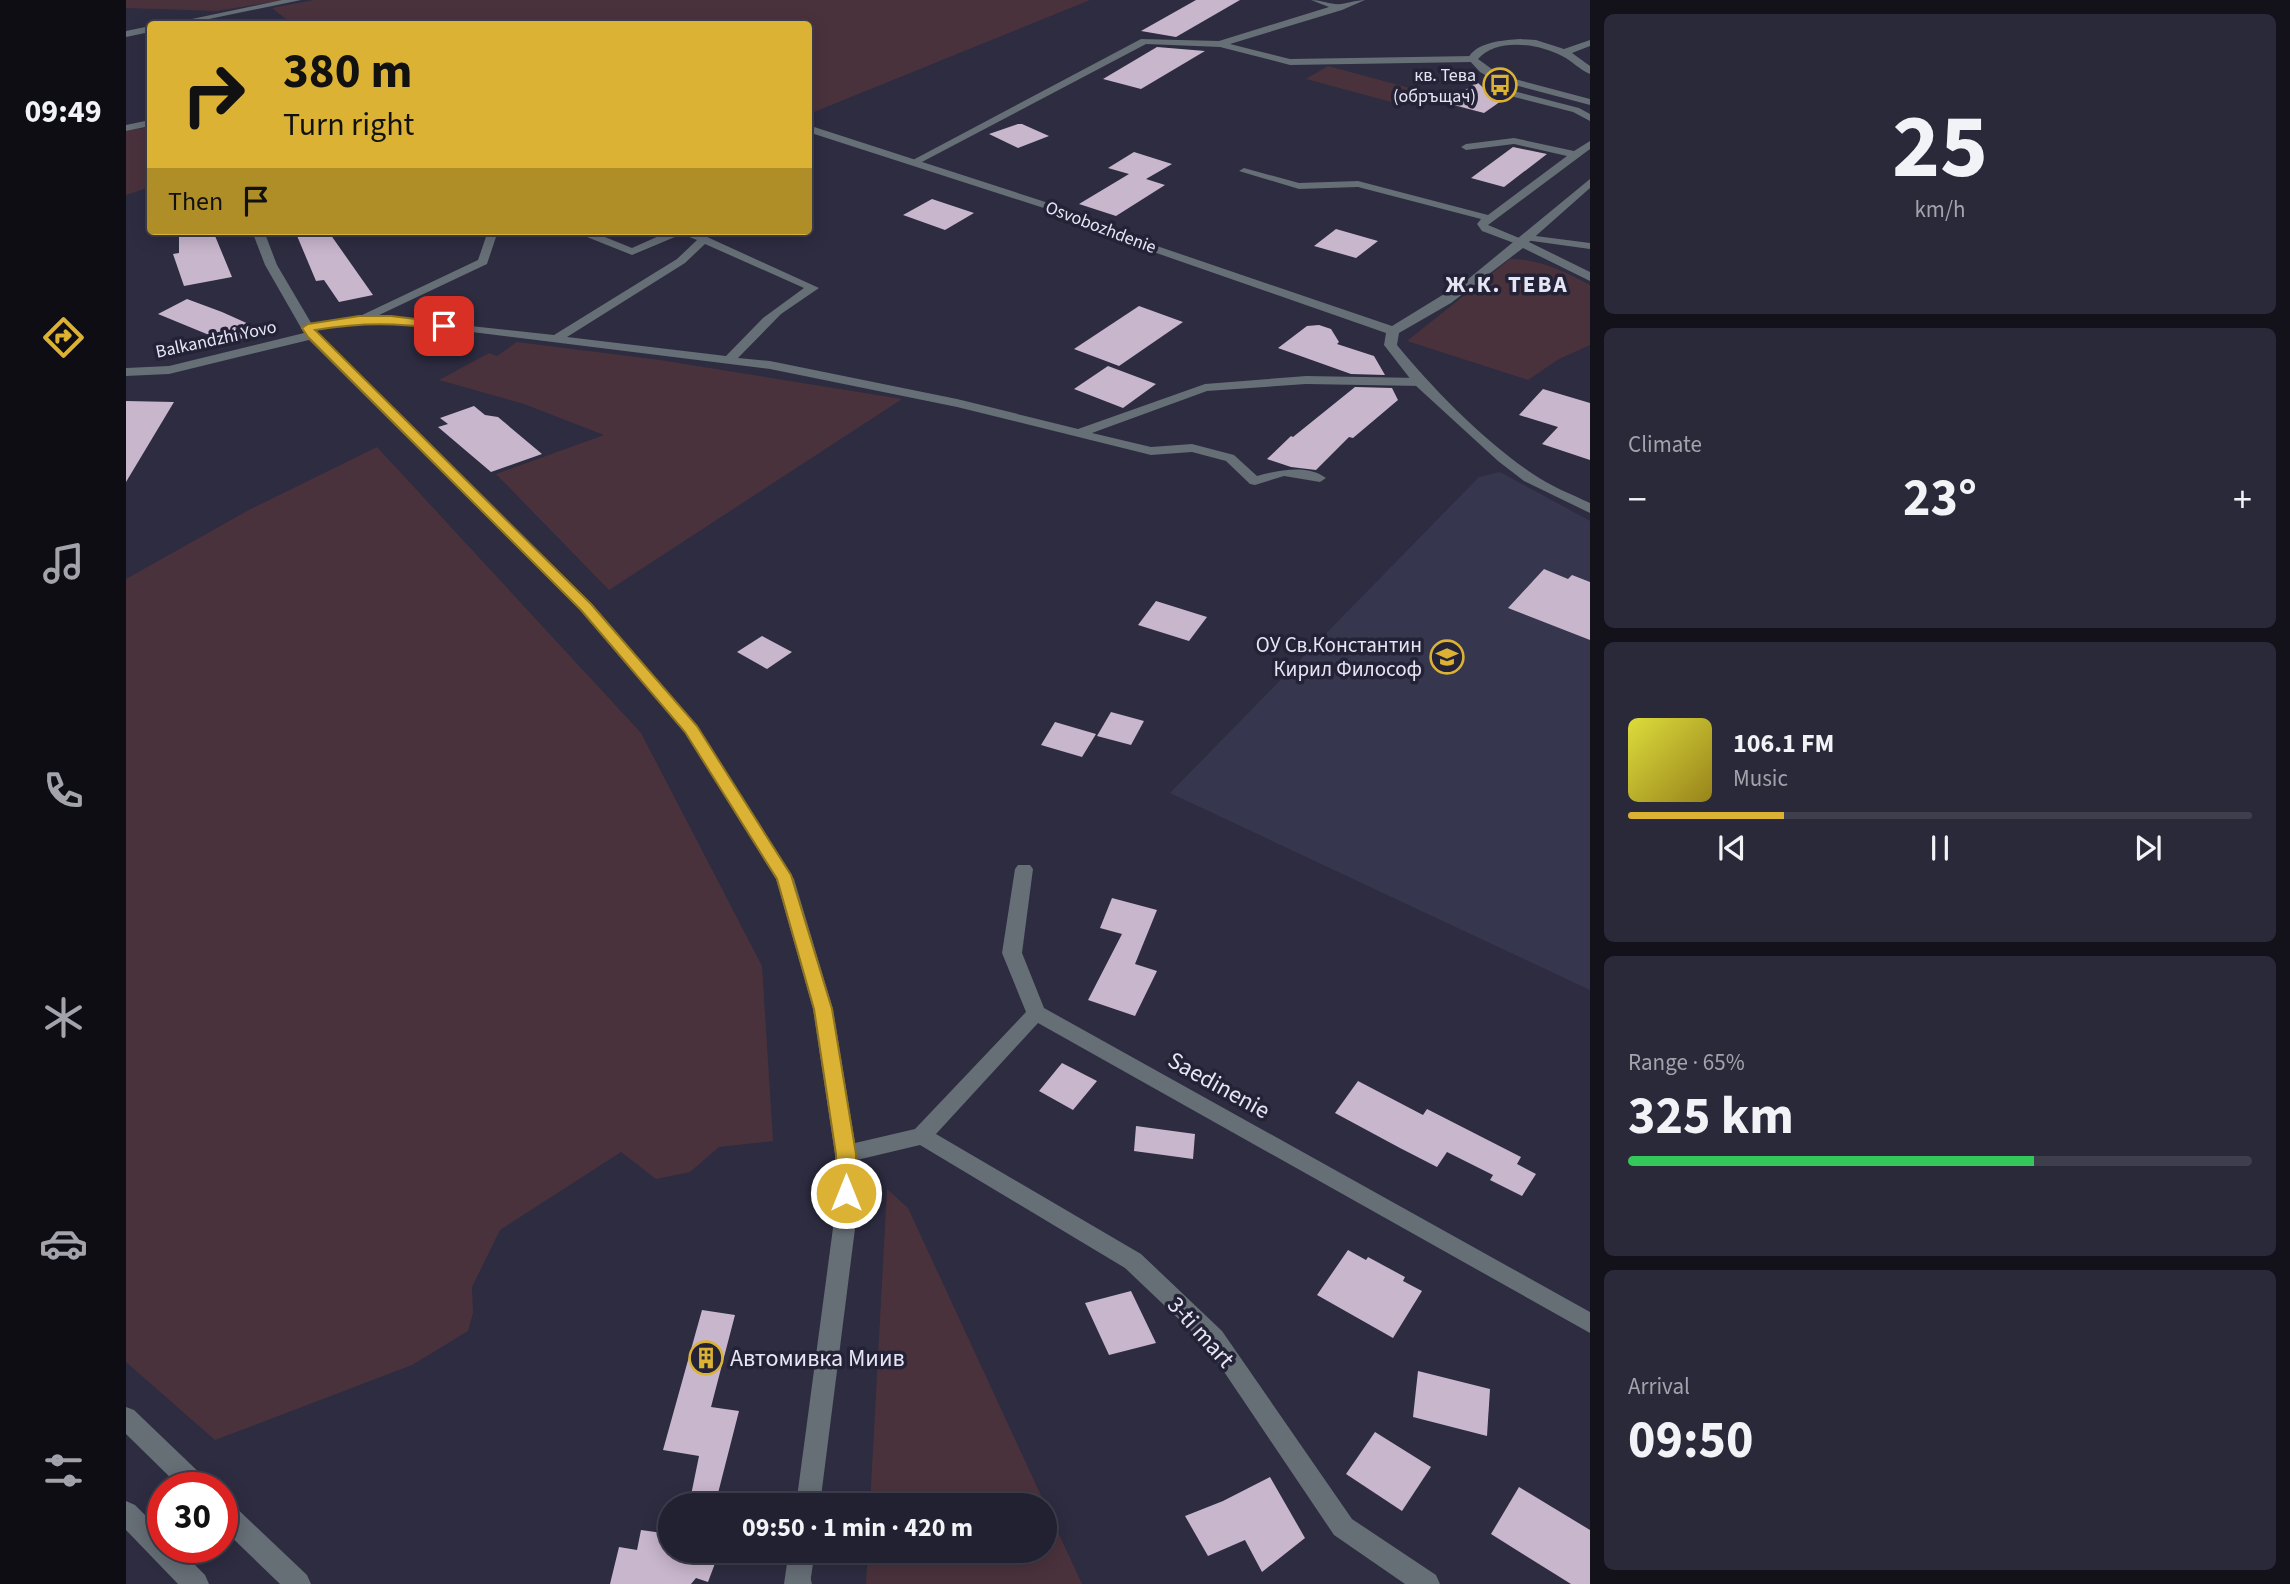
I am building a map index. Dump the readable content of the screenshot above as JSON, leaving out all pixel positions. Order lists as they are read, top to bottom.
{
  "streets": {
    "street": [
      "Osvobozhdenie",
      "Balkandzhi Yovo",
      "Saedinenie",
      "3-ti mart"
    ]
  },
  "districts": ["Ж.К. ТЕВА"],
  "places": {
    "bus stop": ["кв. Тева (обръщач)"],
    "school or university": ["ОУ Св.Константин Кирил Философ"],
    "building": ["Автомивка Миив"]
  },
  "page": {
    "tabs": "09:49",
    "tile": [
      ["25", "km/h"],
      "Climate",
      ["Range · 65%", "325 km"],
      ["Arrival", "09:50"]
    ],
    "turn": ["380 m", "Turn right"],
    "then": "Then",
    "heat": ["−", "23°", "+"],
    "song": ["106.1 FM", "Music"],
    "limit": "30",
    "trip": "09:50 · 1 min · 420 m"
  }
}
